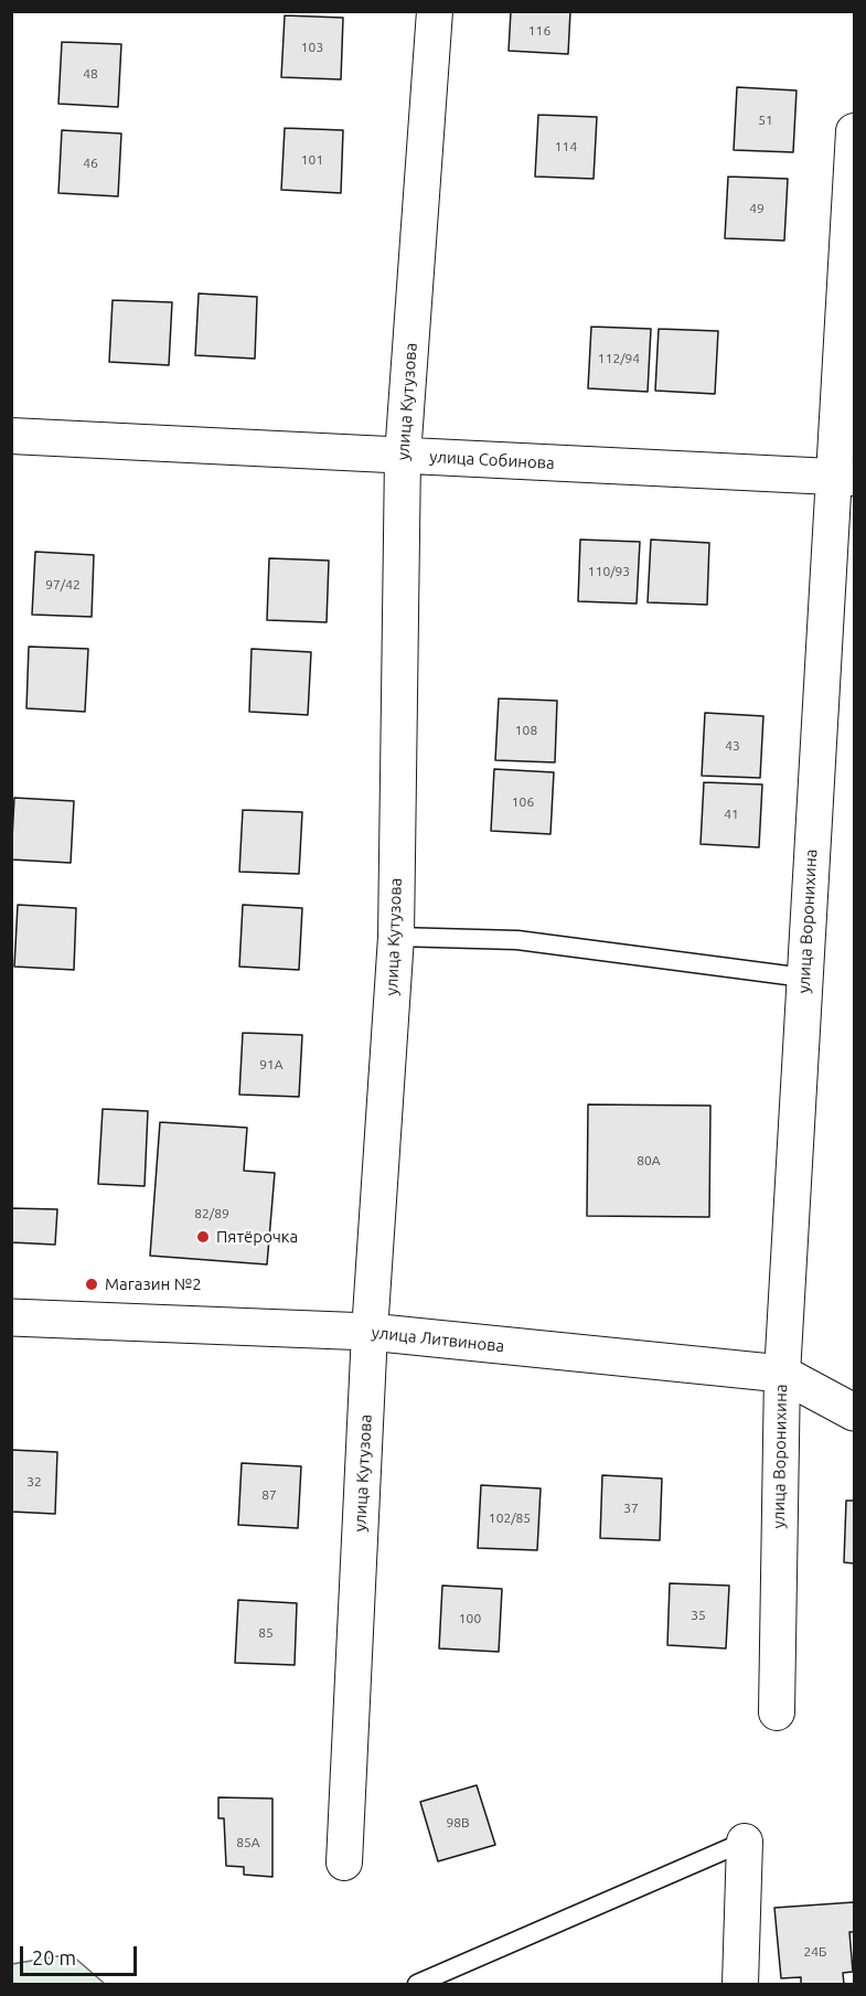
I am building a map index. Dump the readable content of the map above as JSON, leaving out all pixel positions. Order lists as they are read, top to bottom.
{
  "streets": {
    "street": [
      "улица Кутузова",
      "улица Собинова",
      "улица Воронихина",
      "улица Литвинова"
    ]
  },
  "crossings": [
    ["улица Кутузова", "улица Собинова"],
    ["улица Кутузова", "улица Литвинова"],
    ["улица Собинова", "улица Воронихина"],
    ["улица Воронихина", "улица Литвинова"]
  ],
  "places": ["Пятёрочка", "Магазин №2"],
  "house_numbers": [
    "116",
    "103",
    "48",
    "51",
    "114",
    "101",
    "46",
    "49",
    "112/94",
    "110/93",
    "97/42",
    "108",
    "43",
    "106",
    "41",
    "91А",
    "80А",
    "82/89",
    "32",
    "87",
    "37",
    "102/85",
    "35",
    "100",
    "85",
    "98В",
    "85А",
    "24Б"
  ],
  "scale_bar": "20 m"
}
